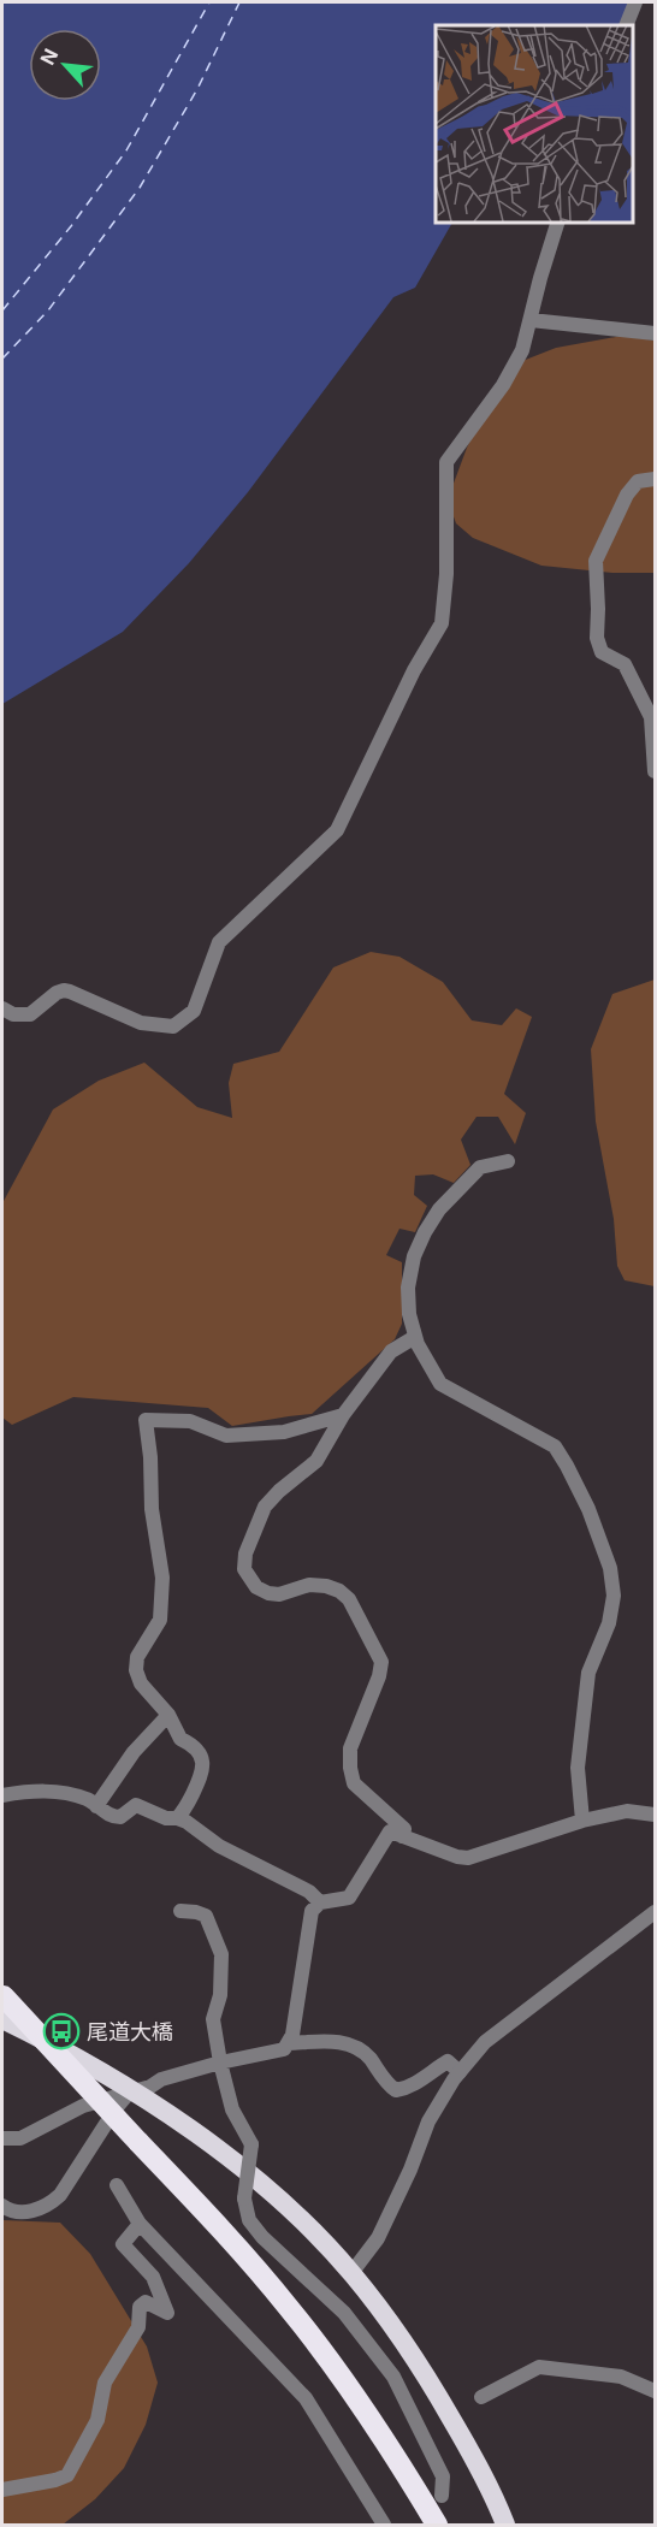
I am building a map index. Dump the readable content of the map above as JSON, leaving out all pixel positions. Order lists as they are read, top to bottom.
{
  "places": {
    "bus stop": ["尾道大橋"]
  },
  "north": "top left"
}
